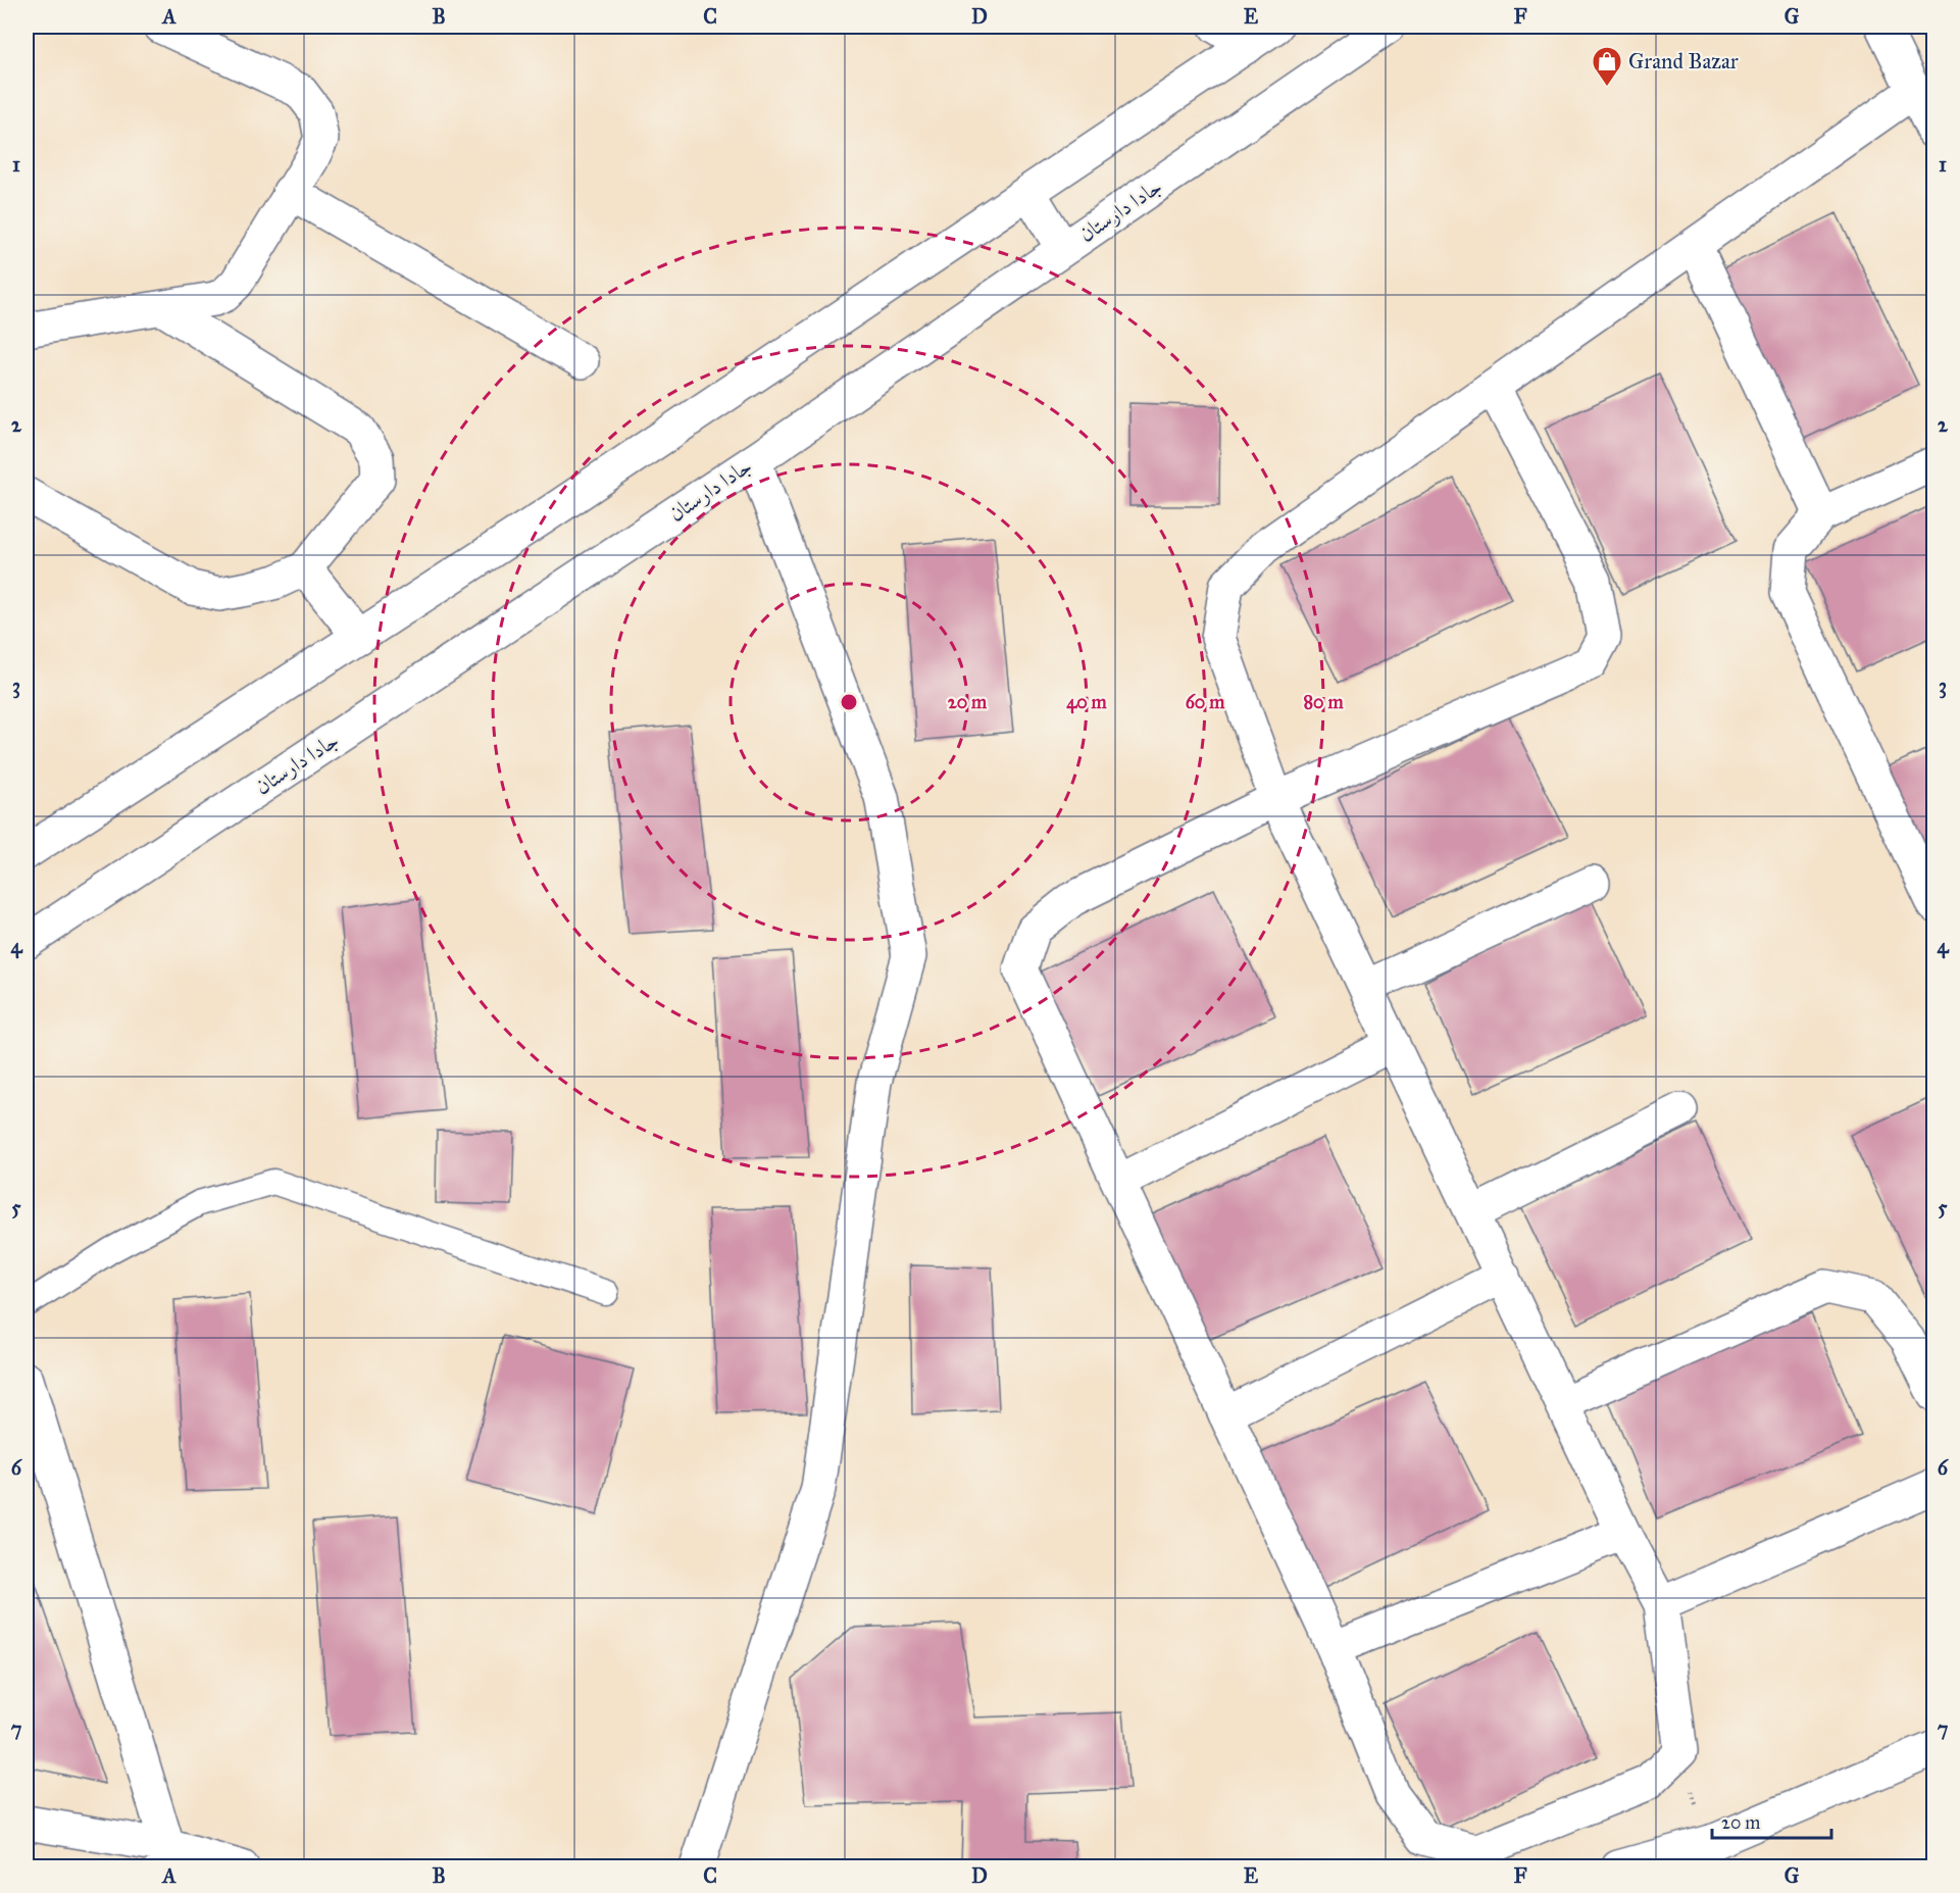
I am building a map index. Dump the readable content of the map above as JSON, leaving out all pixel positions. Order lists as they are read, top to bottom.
{
  "streets": {
    "street": ["جادا دارستان"]
  },
  "places": {
    "shop": ["Grand Bazar"]
  },
  "scale_bar": "20 m",
  "grid": {
    "columns": [
      "A",
      "B",
      "C",
      "D",
      "E",
      "F",
      "G"
    ],
    "rows": [
      "1",
      "2",
      "3",
      "4",
      "5",
      "6",
      "7"
    ]
  },
  "rings": [
    "20 m",
    "40 m",
    "60 m",
    "80 m"
  ]
}
